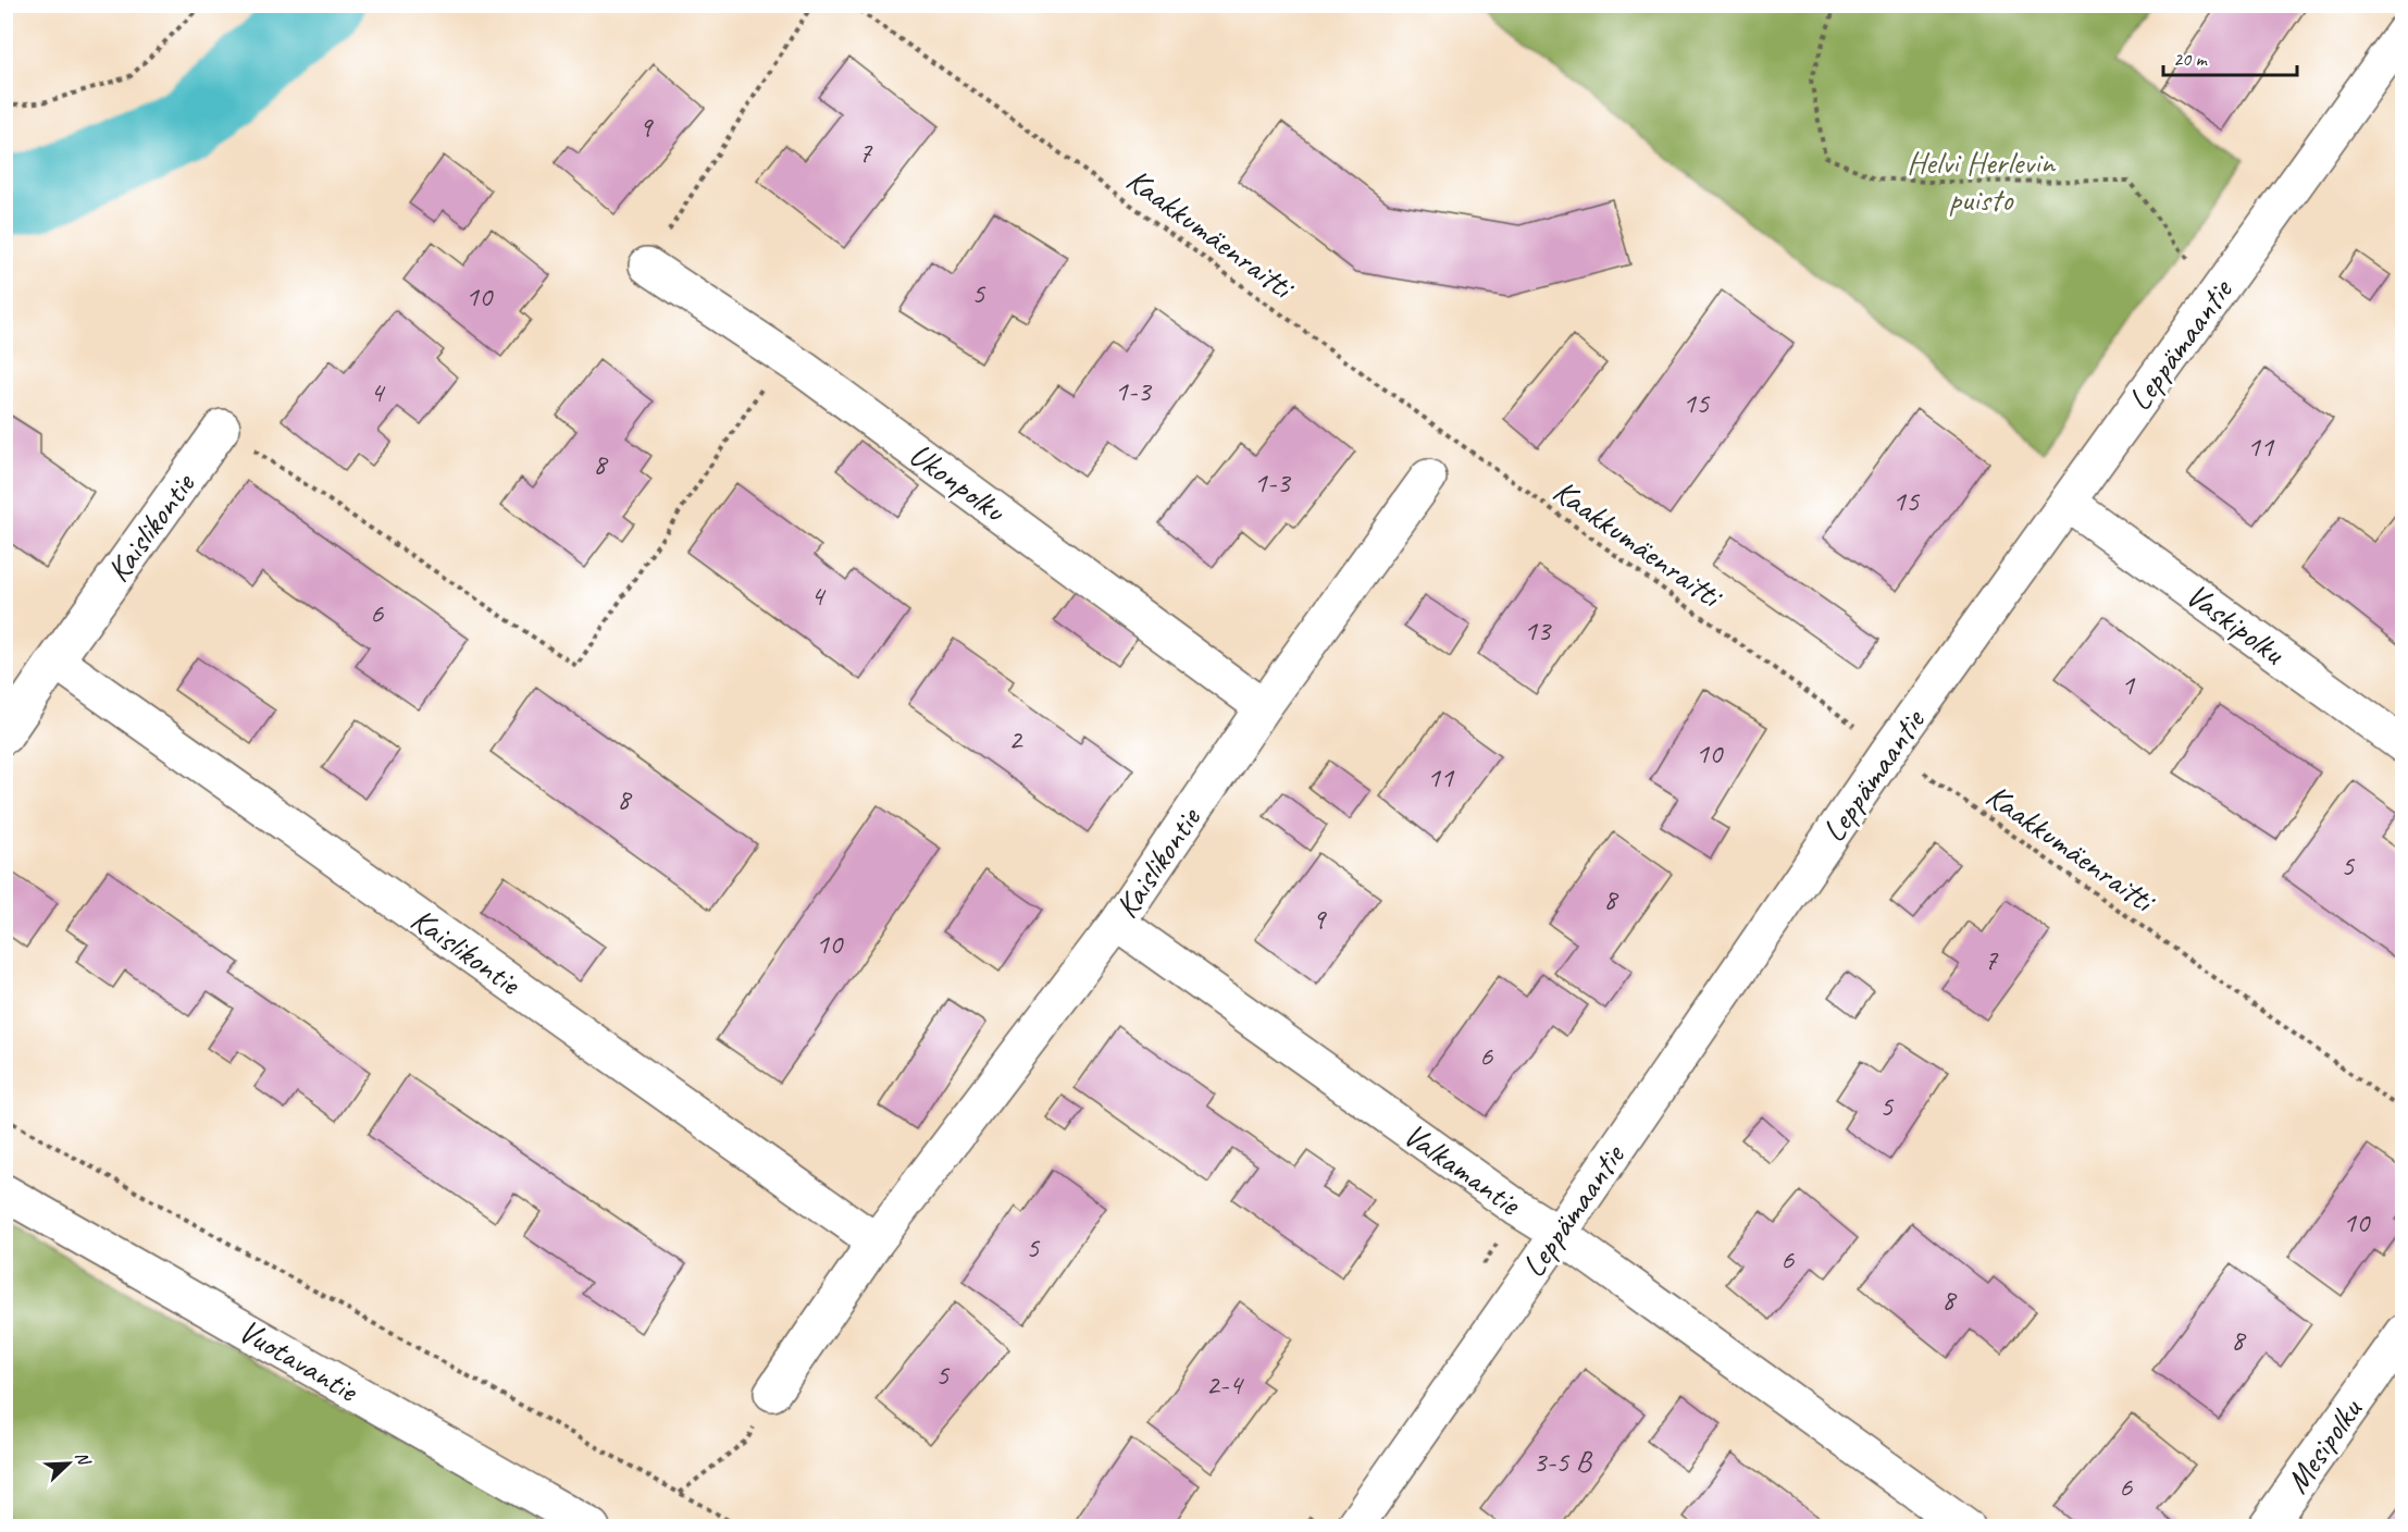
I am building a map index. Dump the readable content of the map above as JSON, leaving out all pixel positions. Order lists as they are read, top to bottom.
{
  "streets": {
    "street": [
      "Leppämaantie",
      "Ukonpolku",
      "Kaislikontie",
      "Vaskipolku",
      "Valkamantie",
      "Vuotavantie",
      "Mesipolku"
    ],
    "path": ["Kaakkumäenraitti"]
  },
  "crossings": [
    ["Kaakkumäenraitti", "Leppämaantie"],
    ["Leppämaantie", "Vaskipolku"],
    ["Leppämaantie", "Valkamantie"],
    ["Ukonpolku", "Kaislikontie"],
    ["Kaislikontie", "Valkamantie"]
  ],
  "parks": ["Helvi Herlevin puisto"],
  "house_numbers": [
    "9",
    "7",
    "5",
    "10",
    "1-3",
    "4",
    "15",
    "11",
    "8",
    "1-3",
    "15",
    "4",
    "6",
    "13",
    "1",
    "2",
    "10",
    "11",
    "8",
    "5",
    "8",
    "9",
    "10",
    "7",
    "6",
    "5",
    "10",
    "5",
    "6",
    "8",
    "8",
    "5",
    "2-4",
    "3-5 B",
    "6"
  ],
  "scale_bar": "20 m",
  "north": "top right"
}
